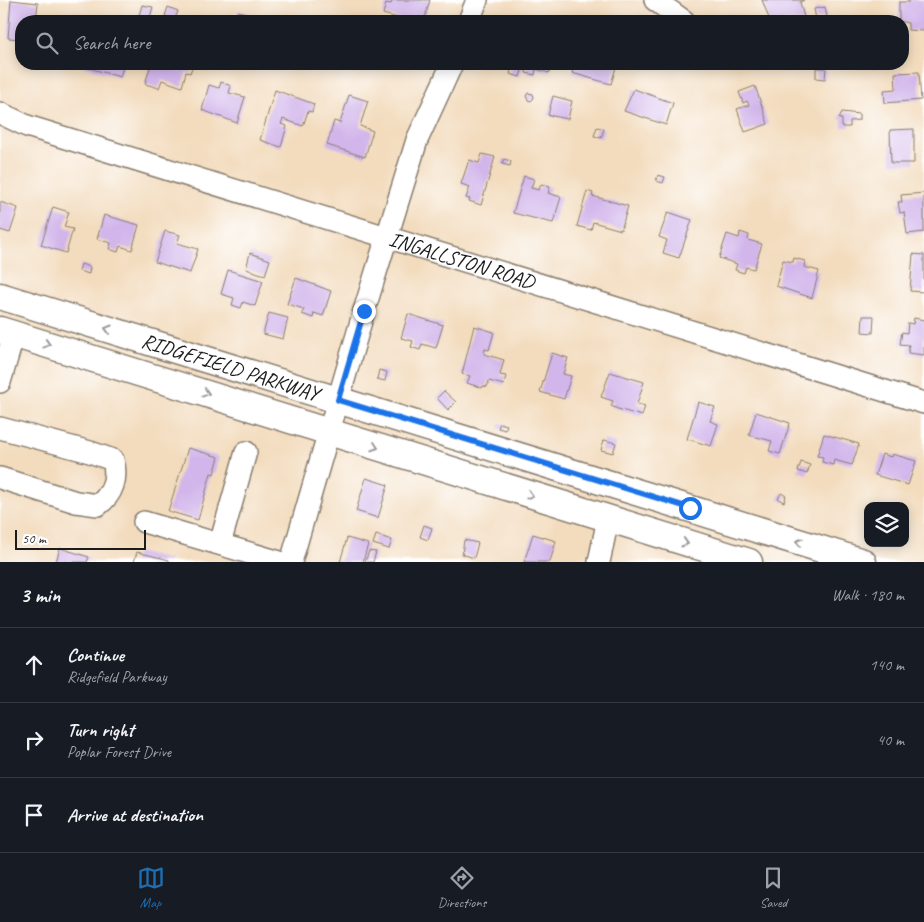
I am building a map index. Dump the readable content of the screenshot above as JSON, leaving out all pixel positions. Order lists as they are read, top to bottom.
{
  "streets": {
    "main road": ["RIDGEFIELD PARKWAY"],
    "street": ["INGALLSTON ROAD"]
  },
  "scale_bar": "50 m",
  "page": {
    "search": "Search here",
    "scale": "50 m",
    "heading": ["3 min", "Walk · 180 m"],
    "list": [
      ["Continue", "Ridgefield Parkway", "140 m"],
      ["Turn right", "Poplar Forest Drive", "40 m"],
      "Arrive at destination"
    ],
    "nav": ["Map", "Directions", "Saved"]
  }
}
